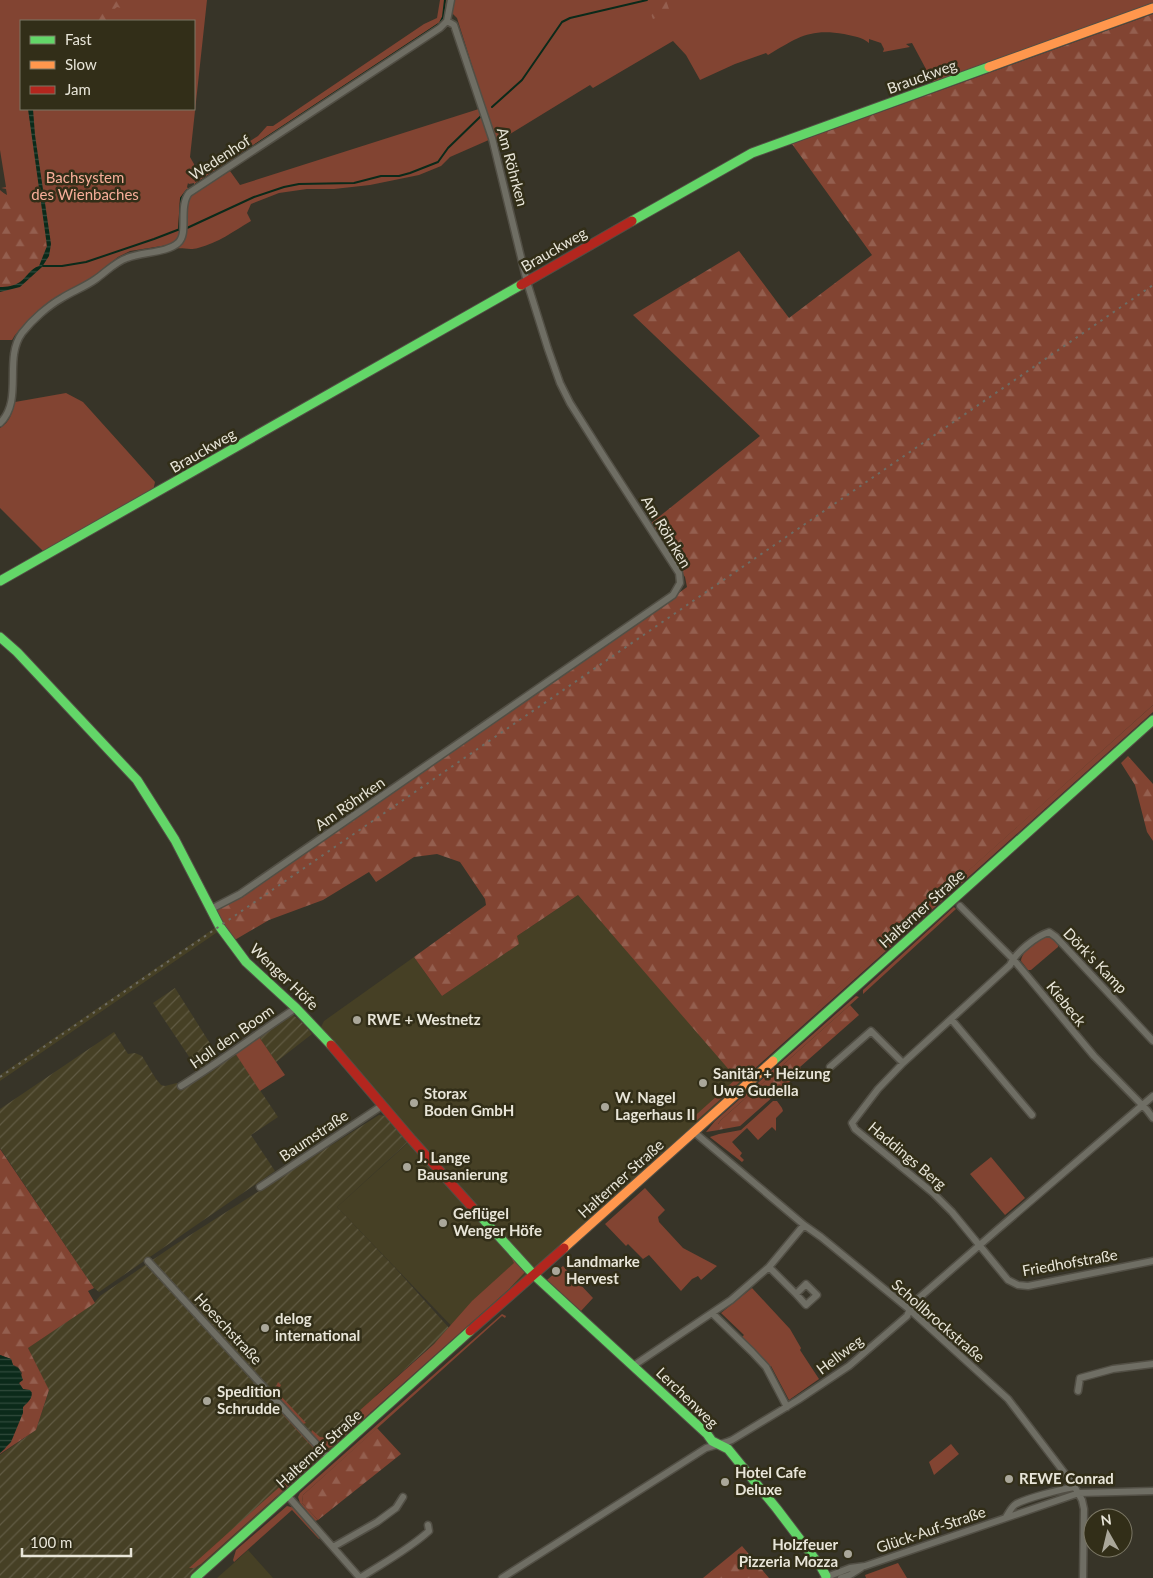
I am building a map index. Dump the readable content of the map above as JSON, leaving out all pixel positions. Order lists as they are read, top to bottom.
{
  "streets": {
    "street": [
      "Brauckweg",
      "Wedenhof",
      "Am Röhrken",
      "Halterner Straße",
      "Dörk's Kamp",
      "Wenger Höfe",
      "Kiebeck",
      "Holl den Boom",
      "Baumstraße",
      "Haddings Berg",
      "Friedhofstraße",
      "Schollbrockstraße",
      "Hoeschstraße",
      "Hellweg",
      "Lerchenweg",
      "Glück-Auf-Straße"
    ]
  },
  "crossings": [
    ["Brauckweg", "Am Röhrken"],
    ["Wedenhof", "Am Röhrken"],
    ["Am Röhrken", "Wenger Höfe"],
    ["Halterner Straße", "Wenger Höfe"],
    ["Halterner Straße", "Schollbrockstraße"],
    ["Halterner Straße", "Hoeschstraße"],
    ["Halterner Straße", "Lerchenweg"],
    ["Dörk's Kamp", "Kiebeck"],
    ["Dörk's Kamp", "Haddings Berg"],
    ["Wenger Höfe", "Holl den Boom"],
    ["Wenger Höfe", "Baumstraße"],
    ["Wenger Höfe", "Lerchenweg"],
    ["Kiebeck", "Haddings Berg"],
    ["Kiebeck", "Hellweg"],
    ["Haddings Berg", "Friedhofstraße"],
    ["Haddings Berg", "Hellweg"],
    ["Friedhofstraße", "Hellweg"],
    ["Schollbrockstraße", "Hellweg"],
    ["Schollbrockstraße", "Glück-Auf-Straße"],
    ["Hellweg", "Lerchenweg"],
    ["Lerchenweg", "Glück-Auf-Straße"]
  ],
  "parks": ["Bachsystem des Wienbaches"],
  "places": [
    "RWE + Westnetz",
    "Sanitär + Heizung Uwe Gudella",
    "Storax Boden GmbH",
    "W. Nagel Lagerhaus II",
    "J. Lange Bausanierung",
    "Geflügel Wenger Höfe",
    "Landmarke Hervest",
    "delog international",
    "Spedition Schrudde",
    "REWE Conrad",
    "Hotel Cafe Deluxe",
    "Holzfeuer Pizzeria Mozza"
  ],
  "legend": ["Fast", "Slow", "Jam"],
  "scale_bar": "100 m",
  "north": "top"
}
